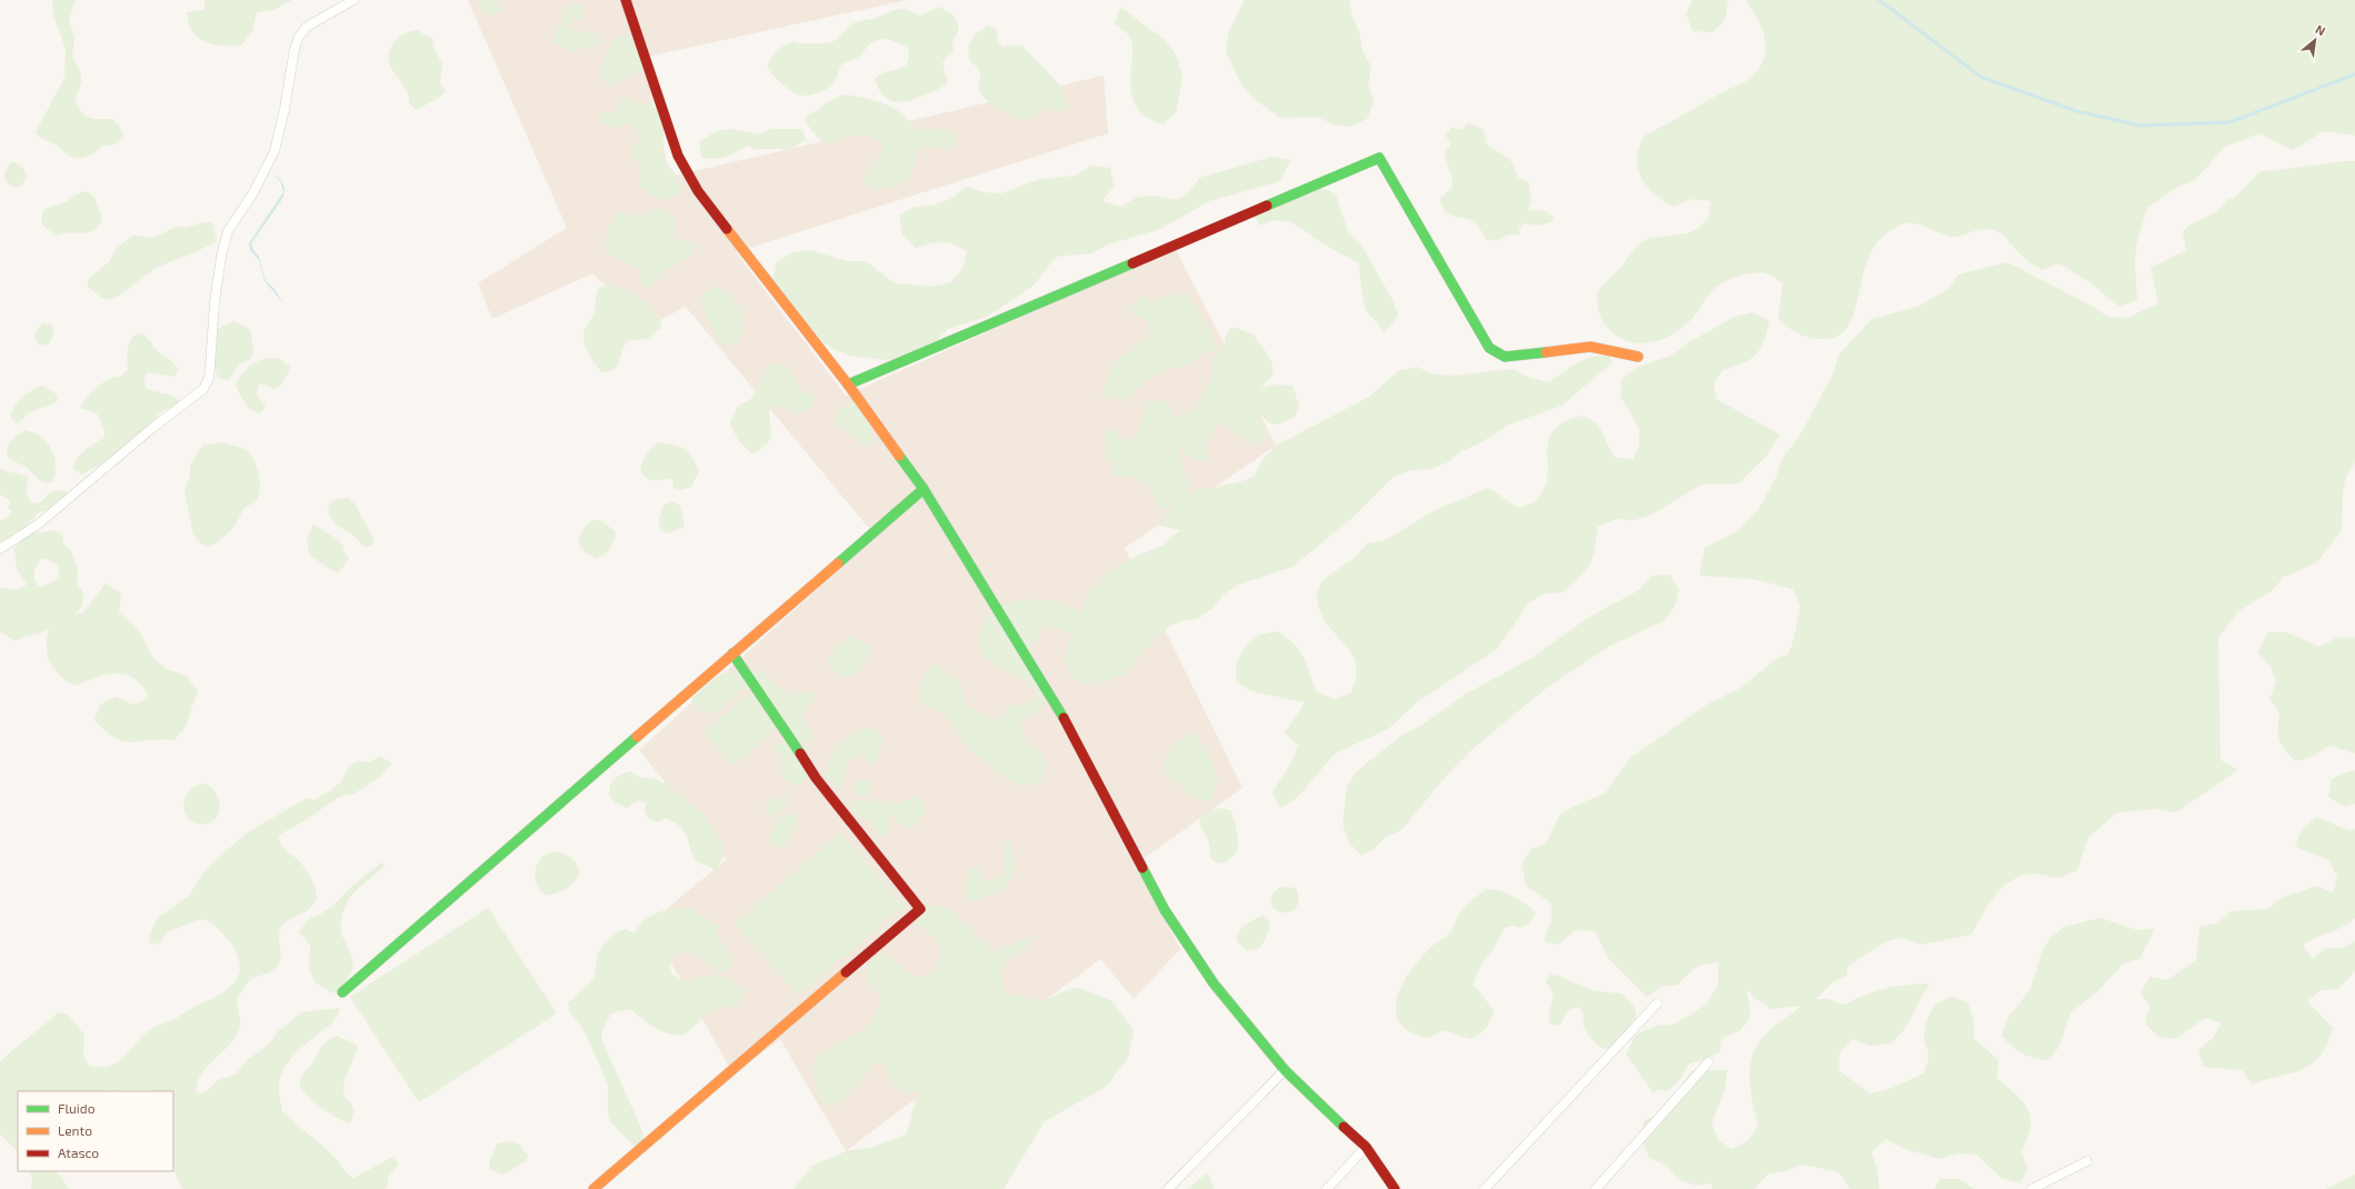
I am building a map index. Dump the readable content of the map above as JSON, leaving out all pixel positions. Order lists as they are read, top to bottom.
{
  "legend": ["Fluido", "Lento", "Atasco"],
  "north": "top right"
}
